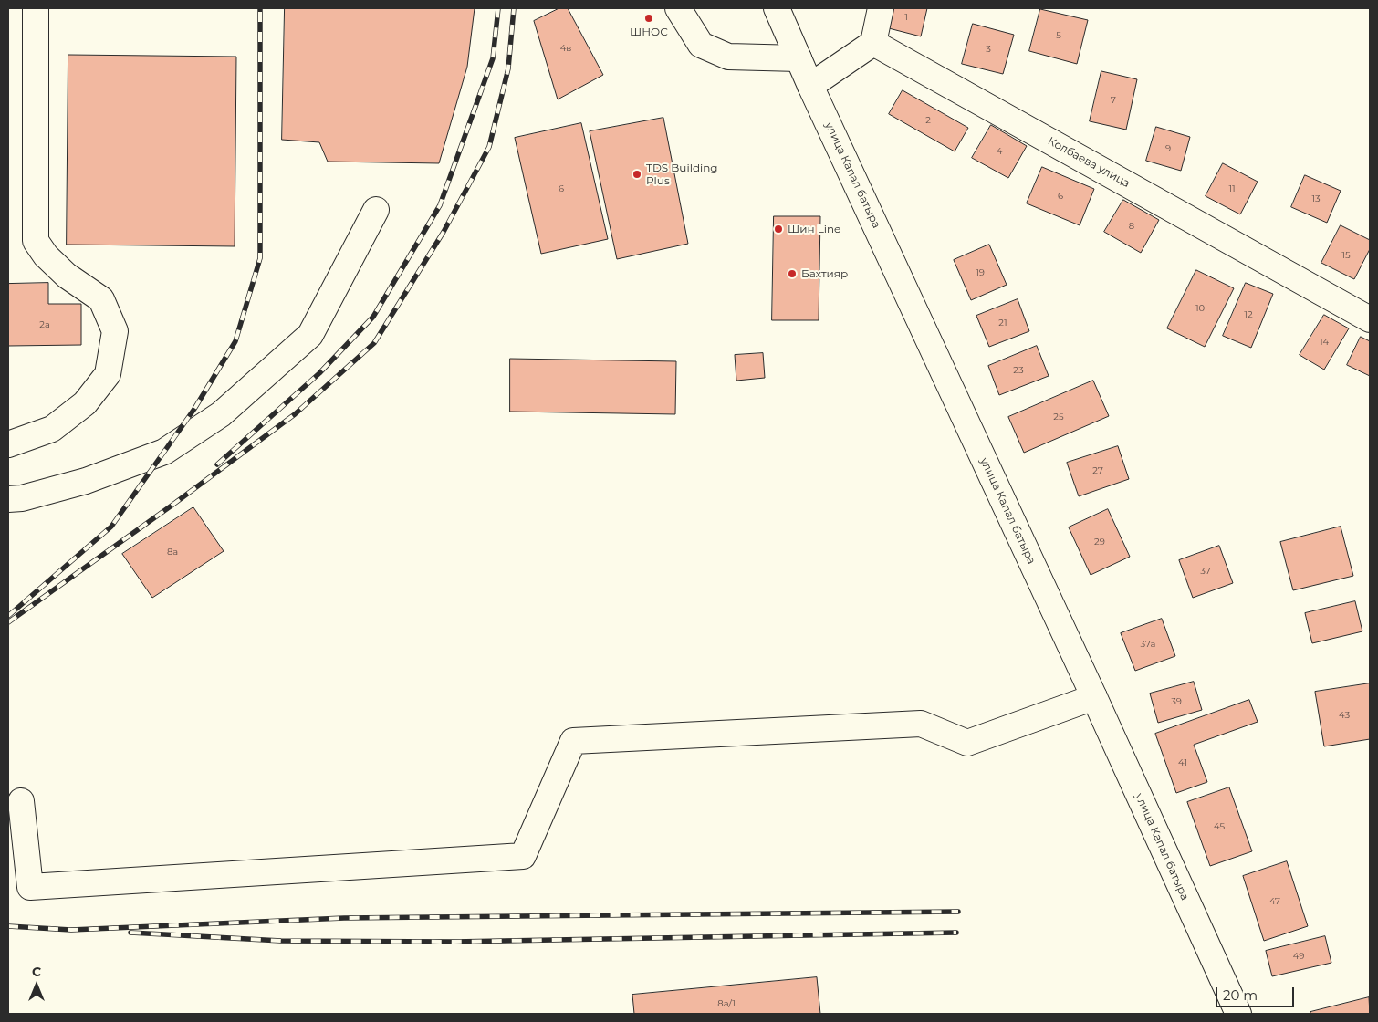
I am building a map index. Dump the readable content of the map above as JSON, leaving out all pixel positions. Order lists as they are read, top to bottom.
{
  "streets": {
    "street": ["Колбаева улица", "улица Капал батыра"]
  },
  "places": [
    "ШНОС",
    "TDS Building Plus",
    "Шин Line",
    "Бахтияр"
  ],
  "house_numbers": [
    "1",
    "5",
    "4в",
    "3",
    "7",
    "2",
    "9",
    "4",
    "6",
    "11",
    "6",
    "13",
    "8",
    "15",
    "19",
    "10",
    "12",
    "21",
    "2а",
    "14",
    "23",
    "25",
    "27",
    "29",
    "8а",
    "37",
    "37а",
    "39",
    "43",
    "41",
    "45",
    "47",
    "49",
    "8а/1"
  ],
  "scale_bar": "20 m",
  "north": "top"
}
